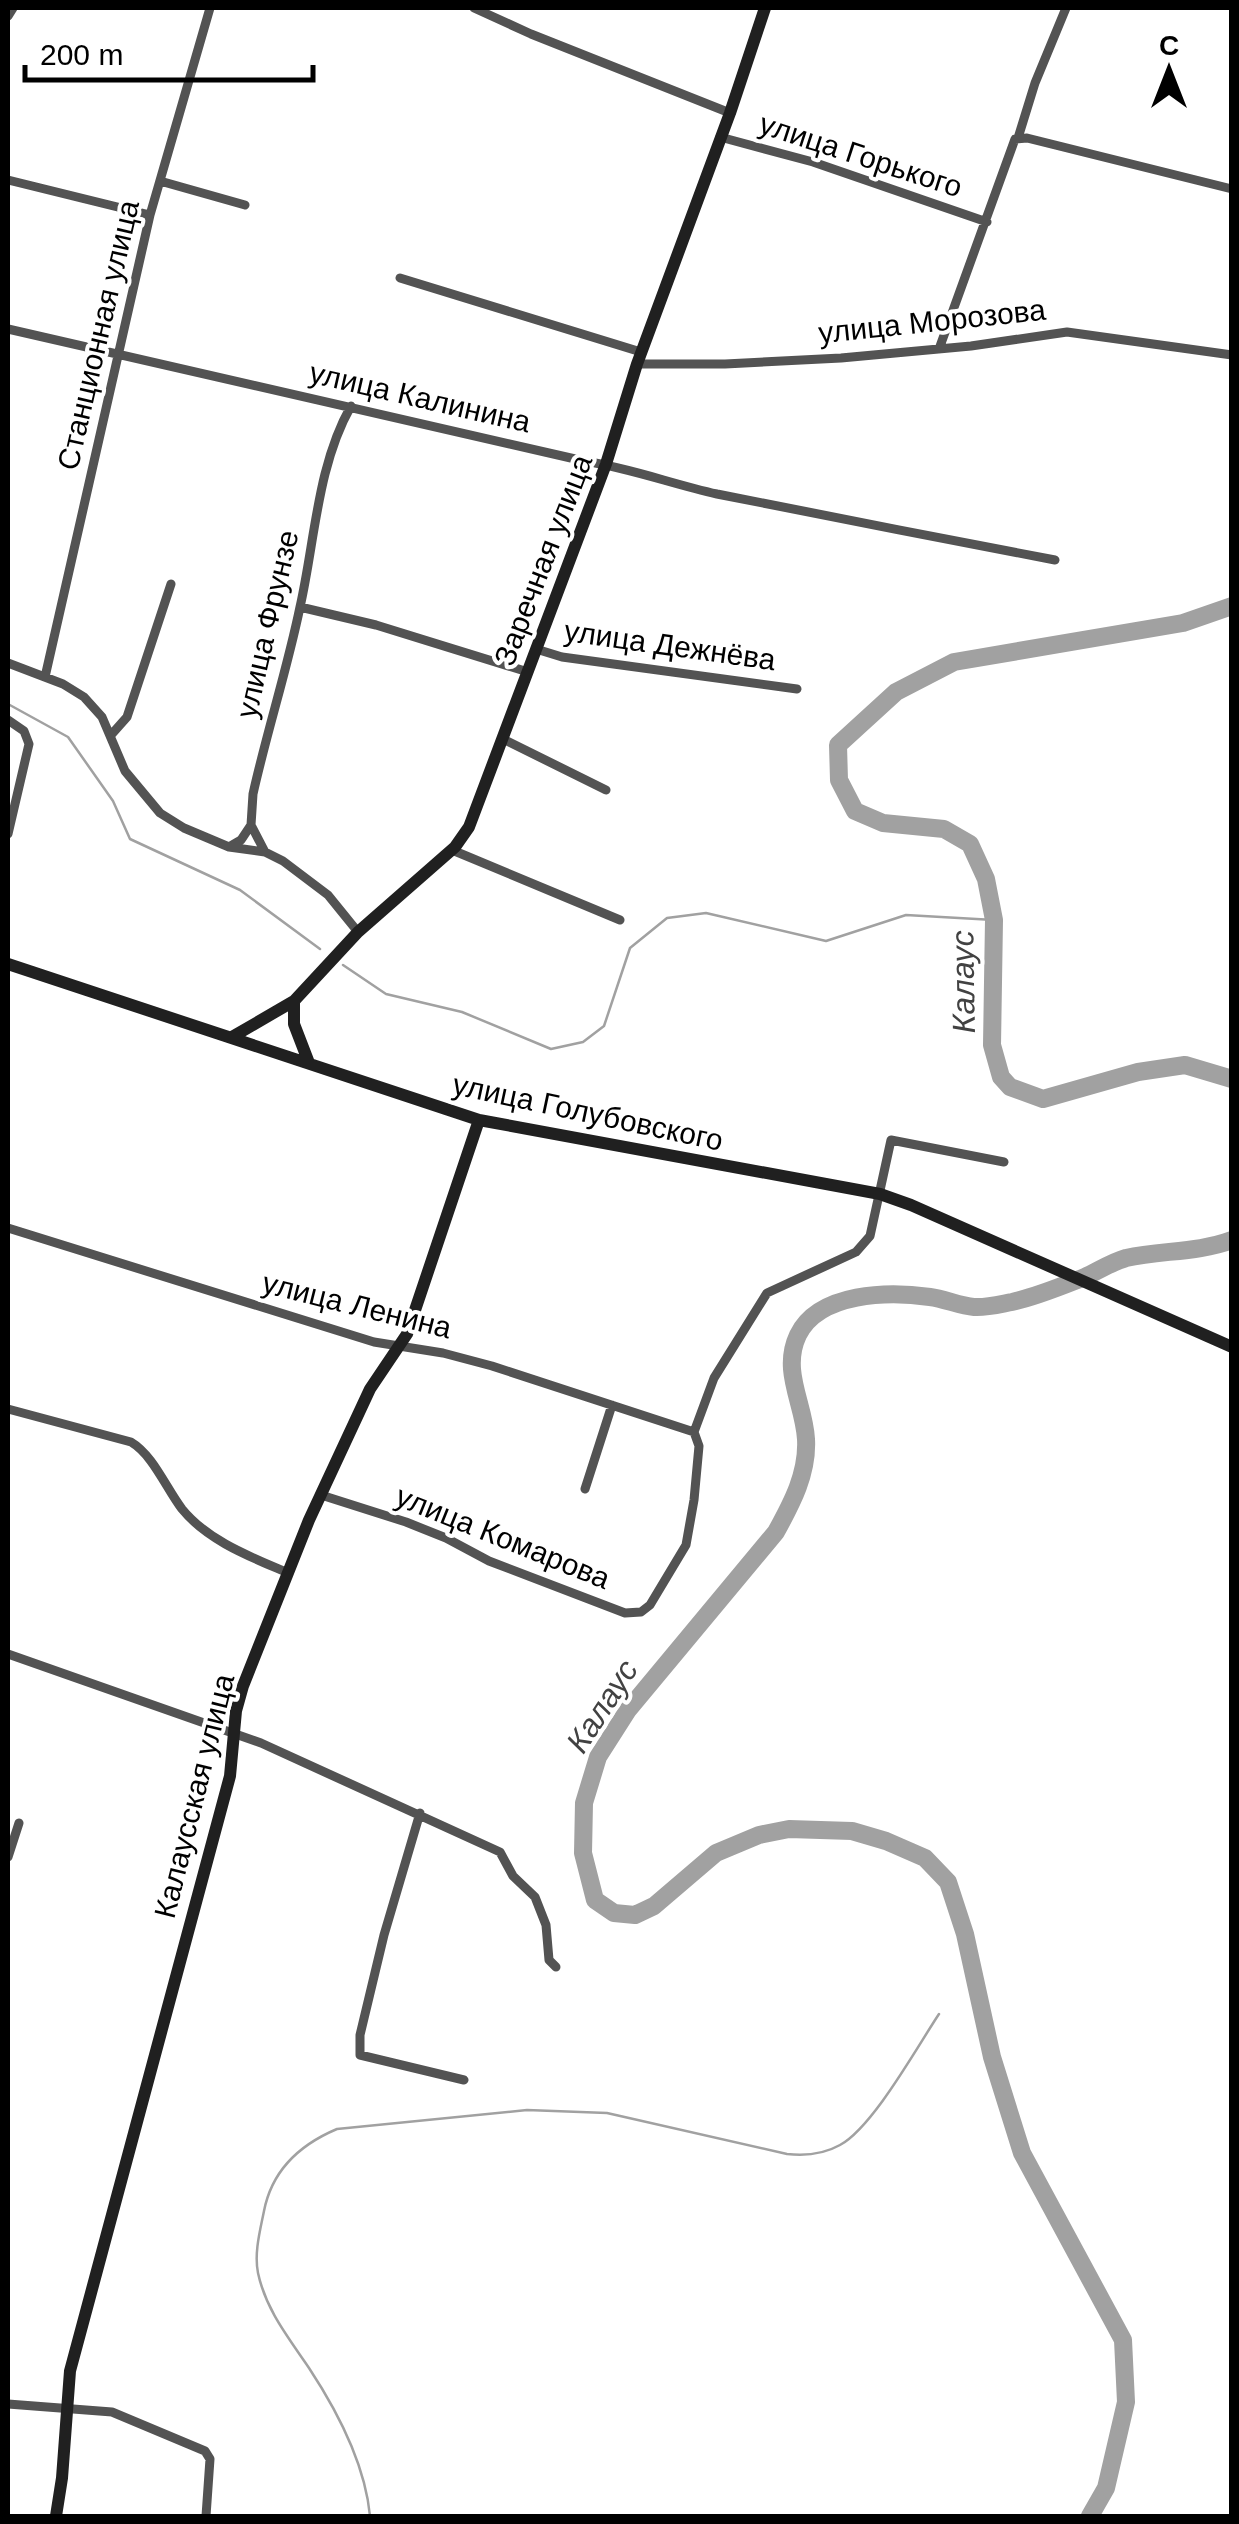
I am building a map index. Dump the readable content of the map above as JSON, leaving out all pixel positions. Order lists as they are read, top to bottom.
{
  "streets": {
    "street": [
      "улица Горького",
      "улица Морозова",
      "Станционная улица",
      "улица Калинина",
      "Заречная улица",
      "улица Фрунзе",
      "улица Дежнёва",
      "улица Голубовского",
      "улица Ленина",
      "улица Комарова",
      "Калаусская улица"
    ]
  },
  "crossings": [
    ["улица Горького", "Заречная улица"],
    ["улица Морозова", "Заречная улица"],
    ["Станционная улица", "улица Калинина"],
    ["улица Калинина", "Заречная улица"],
    ["улица Калинина", "улица Фрунзе"],
    ["Заречная улица", "улица Дежнёва"],
    ["Заречная улица", "улица Голубовского"],
    ["улица Фрунзе", "улица Дежнёва"],
    ["улица Голубовского", "улица Комарова"],
    ["улица Голубовского", "Калаусская улица"],
    ["улица Ленина", "улица Комарова"],
    ["улица Ленина", "Калаусская улица"],
    ["улица Комарова", "Калаусская улица"]
  ],
  "water": ["Калаус"],
  "scale_bar": "200 m",
  "north": "top"
}
